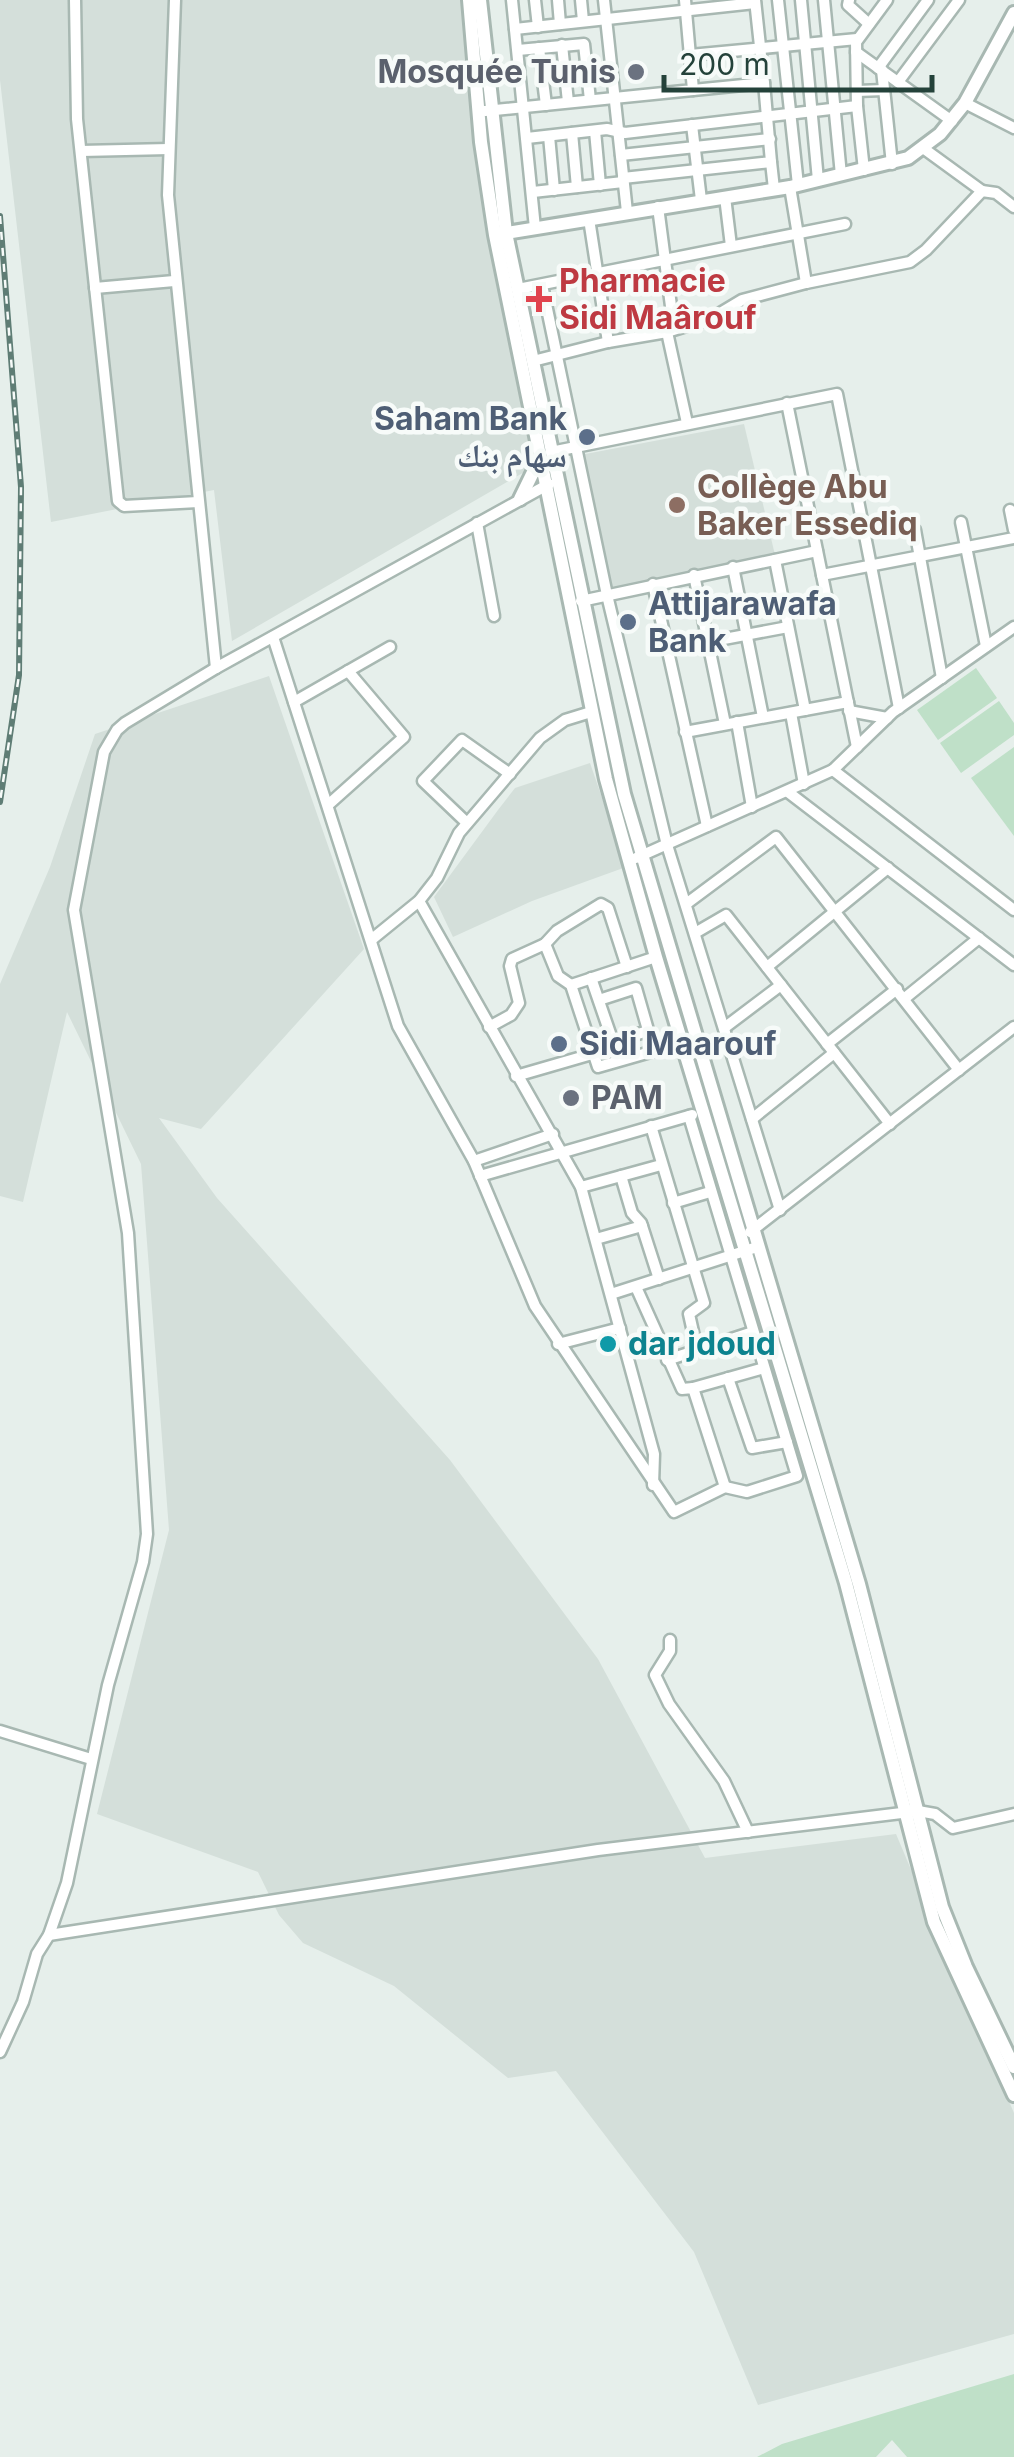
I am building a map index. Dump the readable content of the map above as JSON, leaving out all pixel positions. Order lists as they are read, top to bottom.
{
  "places": {
    "other": [
      "Mosquée Tunis",
      "Saham Bank سهام بنك",
      "Collège Abu Baker Essediq",
      "Attijarawafa Bank",
      "Sidi Maarouf",
      "PAM",
      "dar jdoud"
    ],
    "health": ["Pharmacie Sidi Maârouf"]
  },
  "scale_bar": "200 m"
}
